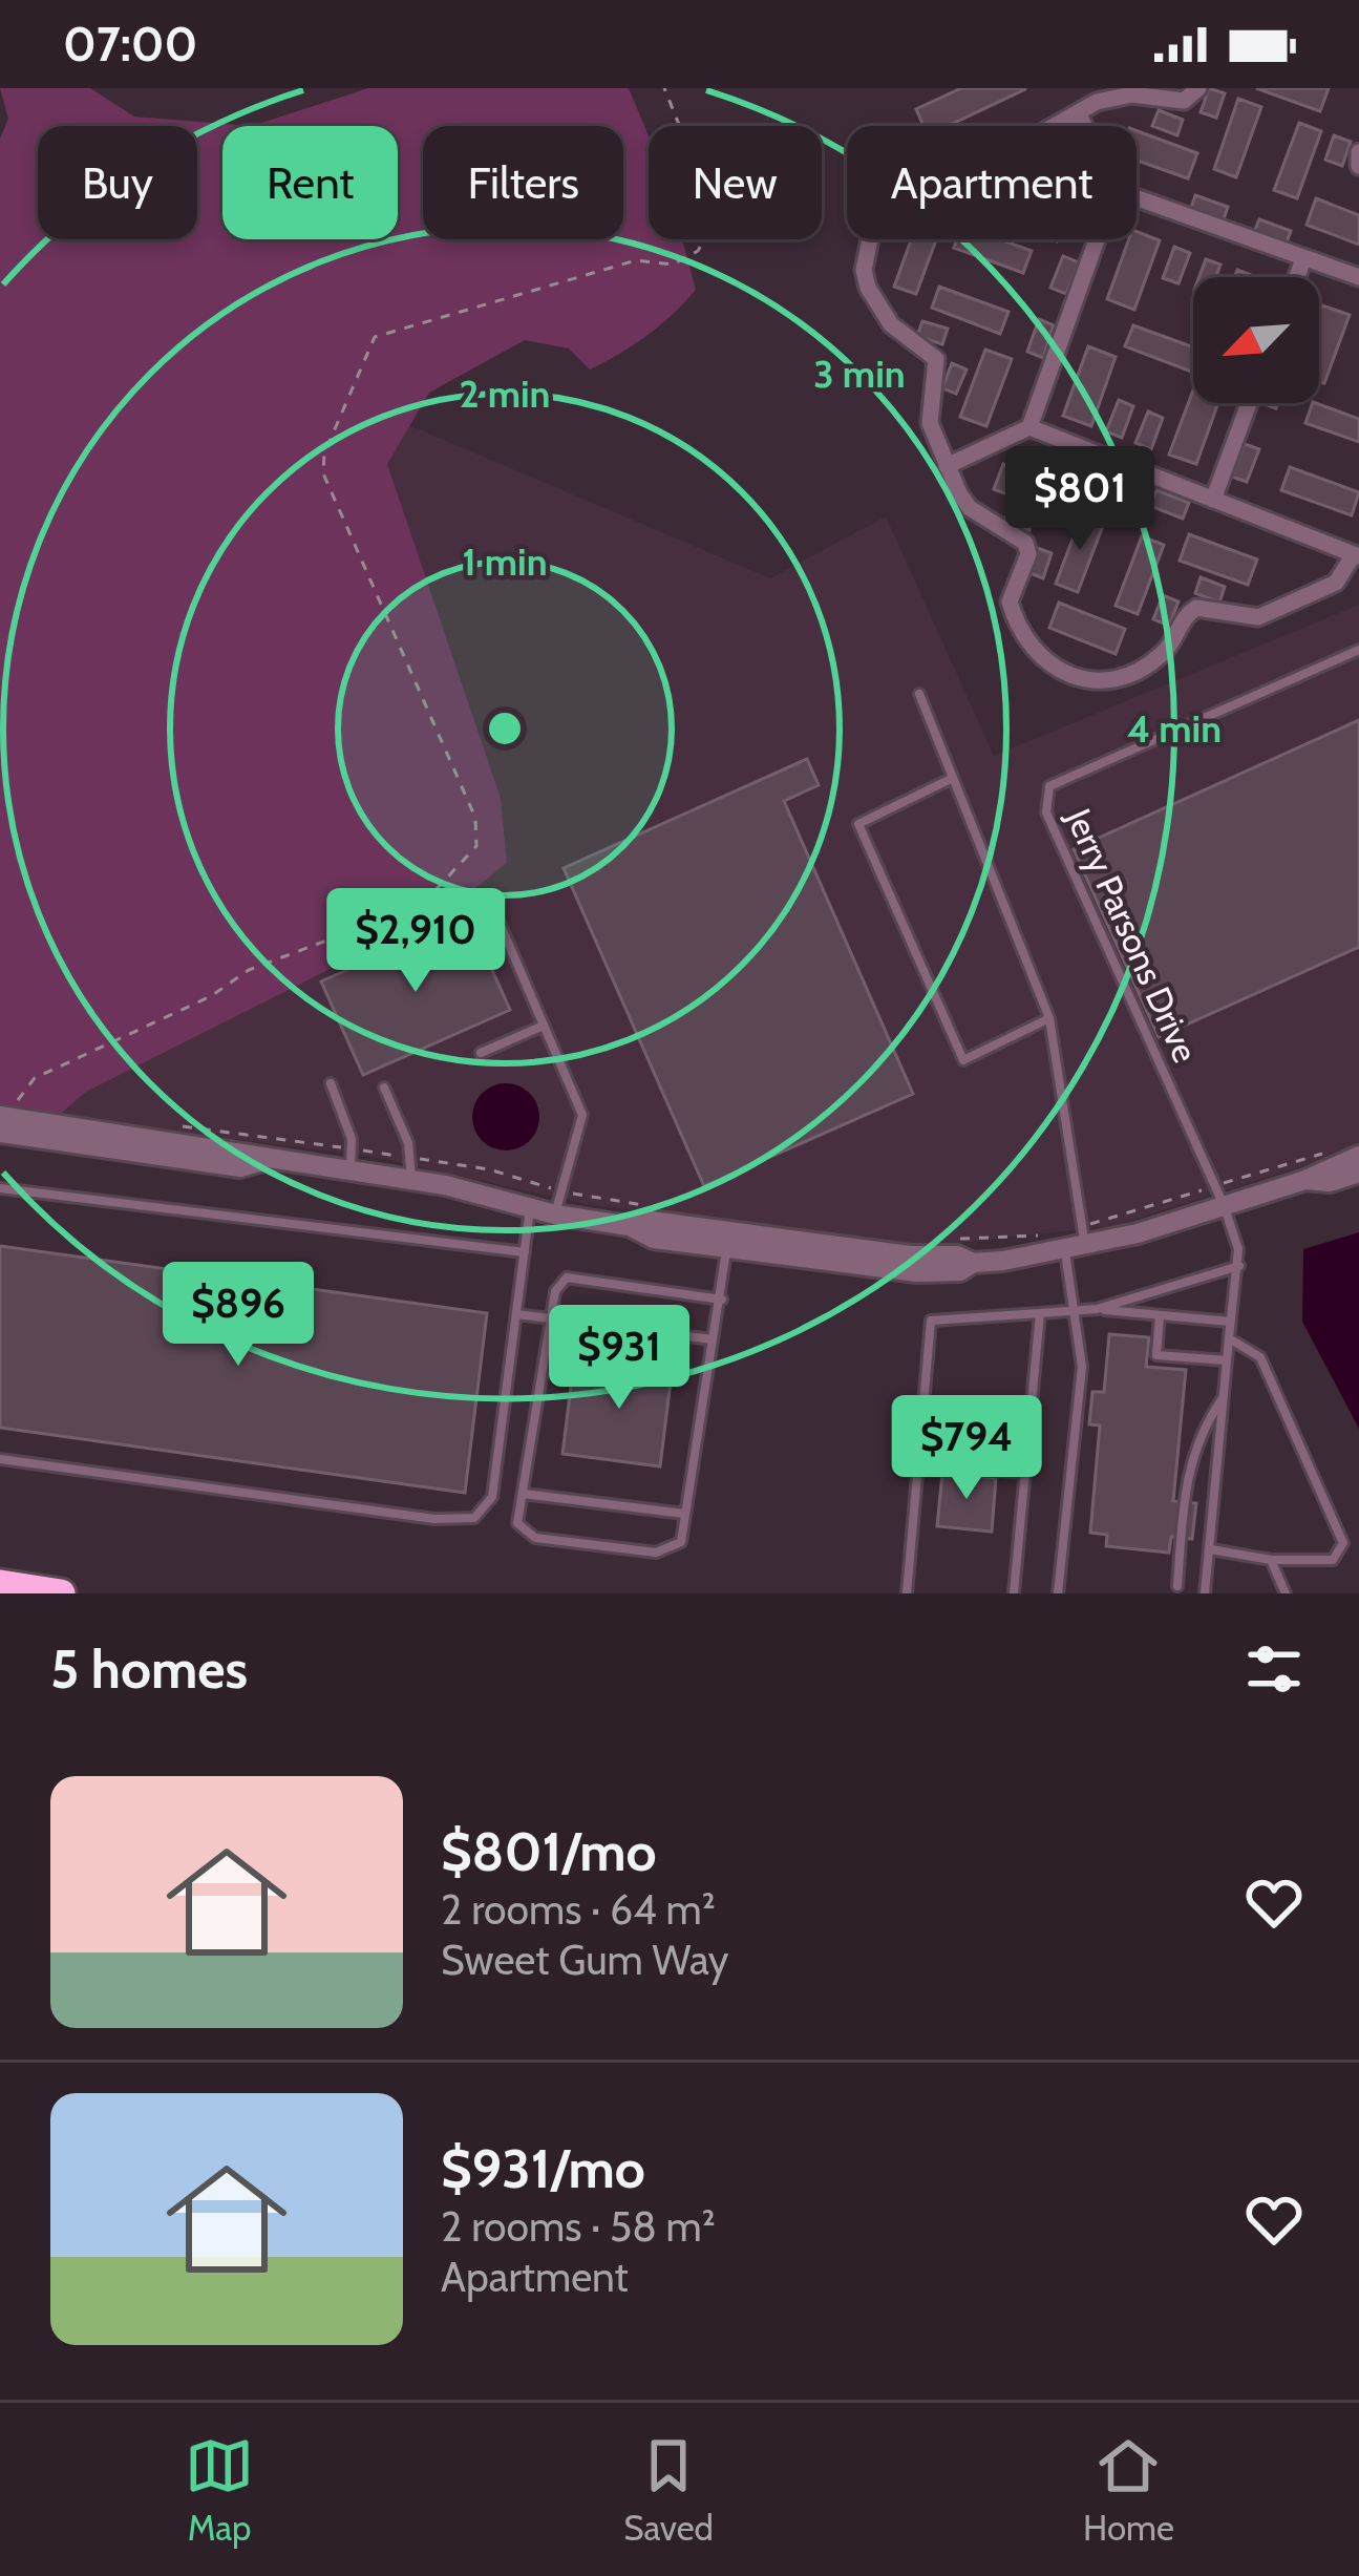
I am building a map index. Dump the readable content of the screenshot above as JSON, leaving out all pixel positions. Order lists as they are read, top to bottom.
{
  "streets": {
    "lane": ["Jerry Parsons Drive"]
  },
  "north": "bottom left",
  "page": {
    "status": "07:00",
    "chip": [
      "Buy",
      "Rent",
      "Filters",
      "New",
      "Apartment"
    ],
    "price": [
      "$801",
      "$2,910",
      "$896",
      "$931",
      "$794"
    ],
    "heading": "5 homes",
    "list": [
      {
        "name": "$801/mo",
        "note": "2 rooms · 64 m² · Sweet Gum Way"
      },
      {
        "name": "$931/mo",
        "note": "2 rooms · 58 m² · Apartment"
      }
    ],
    "tabs": ["Map", "Saved", "Home"]
  },
  "rings": [
    "3 min",
    "2 min",
    "1 min",
    "4 min"
  ]
}
